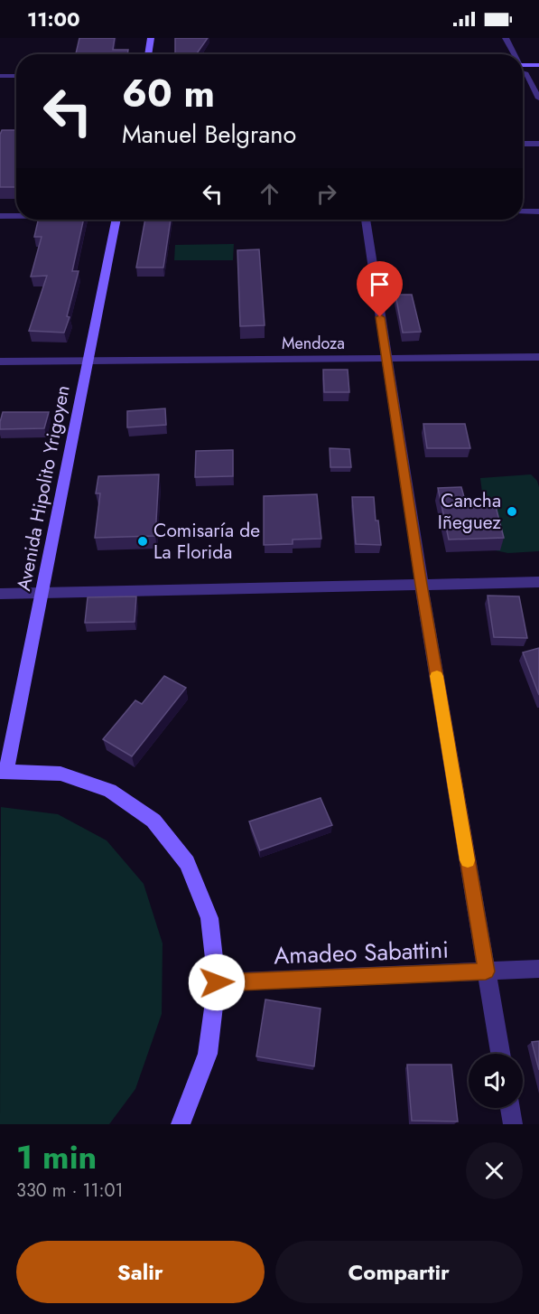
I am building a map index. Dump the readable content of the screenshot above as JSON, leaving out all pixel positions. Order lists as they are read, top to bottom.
{
  "streets": {
    "street": ["Mendoza", "Avenida Hipolito Yrigoyen", "Amadeo Sabattini"]
  },
  "crossings": [
    ["Mendoza", "Avenida Hipolito Yrigoyen"]
  ],
  "places": ["Cancha Iñeguez", "Comisaría de La Florida"],
  "page": {
    "status": "11:00",
    "turn": ["60 m", "Manuel Belgrano"],
    "heading": ["1 min", "330 m · 11:01"],
    "buttons": ["Salir", "Compartir"]
  }
}
